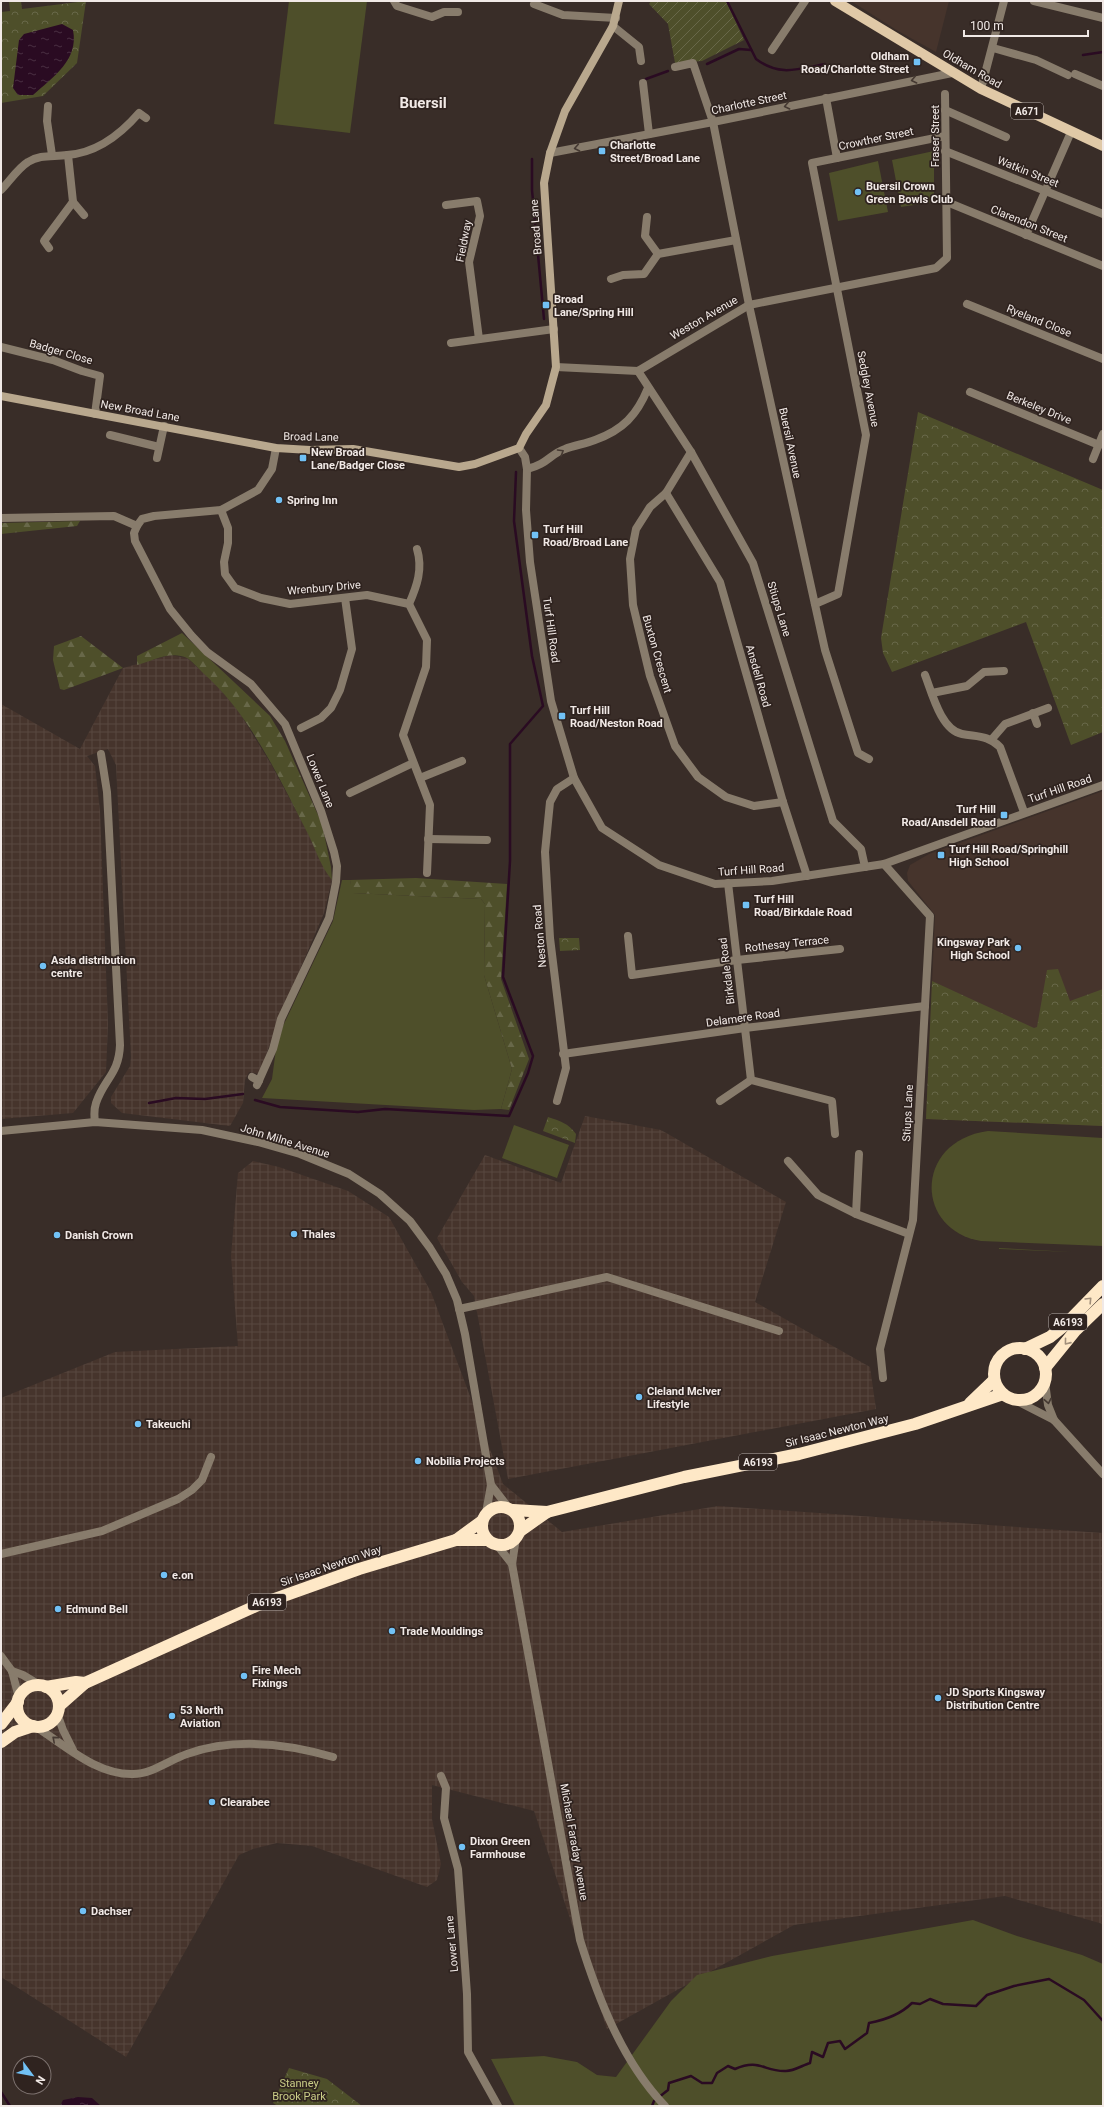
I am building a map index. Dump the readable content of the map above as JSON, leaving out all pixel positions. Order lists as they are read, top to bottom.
{
  "streets": {
    "highway": ["A6193", "Sir Isaac Newton Way"],
    "main road": [
      "Oldham Road",
      "A671",
      "Broad Lane",
      "New Broad Lane"
    ],
    "street": [
      "Charlotte Street",
      "Fraser Street",
      "Crowther Street",
      "Watkin Street",
      "Clarendon Street",
      "Fieldway",
      "Weston Avenue",
      "Ryeland Close",
      "Badger Close",
      "Sedgley Avenue",
      "Berkeley Drive",
      "Buersil Avenue",
      "Wrenbury Drive",
      "Stiups Lane",
      "Turf Hill Road",
      "Buxton Crescent",
      "Ansdell Road",
      "Lower Lane",
      "Neston Road",
      "Rothesay Terrace",
      "Birkdale Road",
      "Delamere Road",
      "John Milne Avenue",
      "Michael Faraday Avenue"
    ]
  },
  "crossings": [
    ["Oldham Road", "Charlotte Street"],
    ["Charlotte Street", "Broad Lane"],
    ["Charlotte Street", "Buersil Avenue"],
    ["Fraser Street", "Crowther Street"],
    ["Fraser Street", "Watkin Street"],
    ["Fraser Street", "Clarendon Street"],
    ["Fraser Street", "Weston Avenue"],
    ["Crowther Street", "Sedgley Avenue"],
    ["Broad Lane", "New Broad Lane"],
    ["Broad Lane", "Wrenbury Drive"],
    ["Broad Lane", "Turf Hill Road"],
    ["Broad Lane", "Lower Lane"],
    ["Weston Avenue", "Sedgley Avenue"],
    ["Weston Avenue", "Buersil Avenue"],
    ["Weston Avenue", "Stiups Lane"],
    ["Badger Close", "New Broad Lane"],
    ["Sedgley Avenue", "Buersil Avenue"],
    ["Stiups Lane", "Turf Hill Road"],
    ["Stiups Lane", "Buxton Crescent"],
    ["Stiups Lane", "Delamere Road"],
    ["Turf Hill Road", "Ansdell Road"],
    ["Turf Hill Road", "Neston Road"],
    ["Turf Hill Road", "Birkdale Road"],
    ["Buxton Crescent", "Ansdell Road"],
    ["Neston Road", "Delamere Road"],
    ["Rothesay Terrace", "Birkdale Road"],
    ["Birkdale Road", "Delamere Road"],
    ["John Milne Avenue", "A6193"],
    ["John Milne Avenue", "Sir Isaac Newton Way"],
    ["A6193", "Sir Isaac Newton Way"]
  ],
  "one_way": ["Charlotte Street"],
  "districts": ["Buersil"],
  "parks": ["Stanney Brook Park"],
  "places": {
    "transit": [
      "Oldham Road/Charlotte Street",
      "Charlotte Street/Broad Lane",
      "Broad Lane/Spring Hill",
      "New Broad Lane/Badger Close",
      "Turf Hill Road/Broad Lane",
      "Turf Hill Road/Neston Road",
      "Turf Hill Road/Ansdell Road",
      "Turf Hill Road/Springhill High School",
      "Turf Hill Road/Birkdale Road"
    ],
    "other": [
      "Buersil Crown Green Bowls Club",
      "Spring Inn",
      "Kingsway Park High School",
      "Asda distribution centre",
      "Thales",
      "Danish Crown",
      "Cleland McIver Lifestyle",
      "Takeuchi",
      "Nobilia Projects",
      "e.on",
      "Edmund Bell",
      "Trade Mouldings",
      "Fire Mech Fixings",
      "JD Sports Kingsway Distribution Centre",
      "53 North Aviation",
      "Clearabee",
      "Dixon Green Farmhouse",
      "Dachser"
    ]
  },
  "scale_bar": "100 m",
  "north": "bottom right"
}
